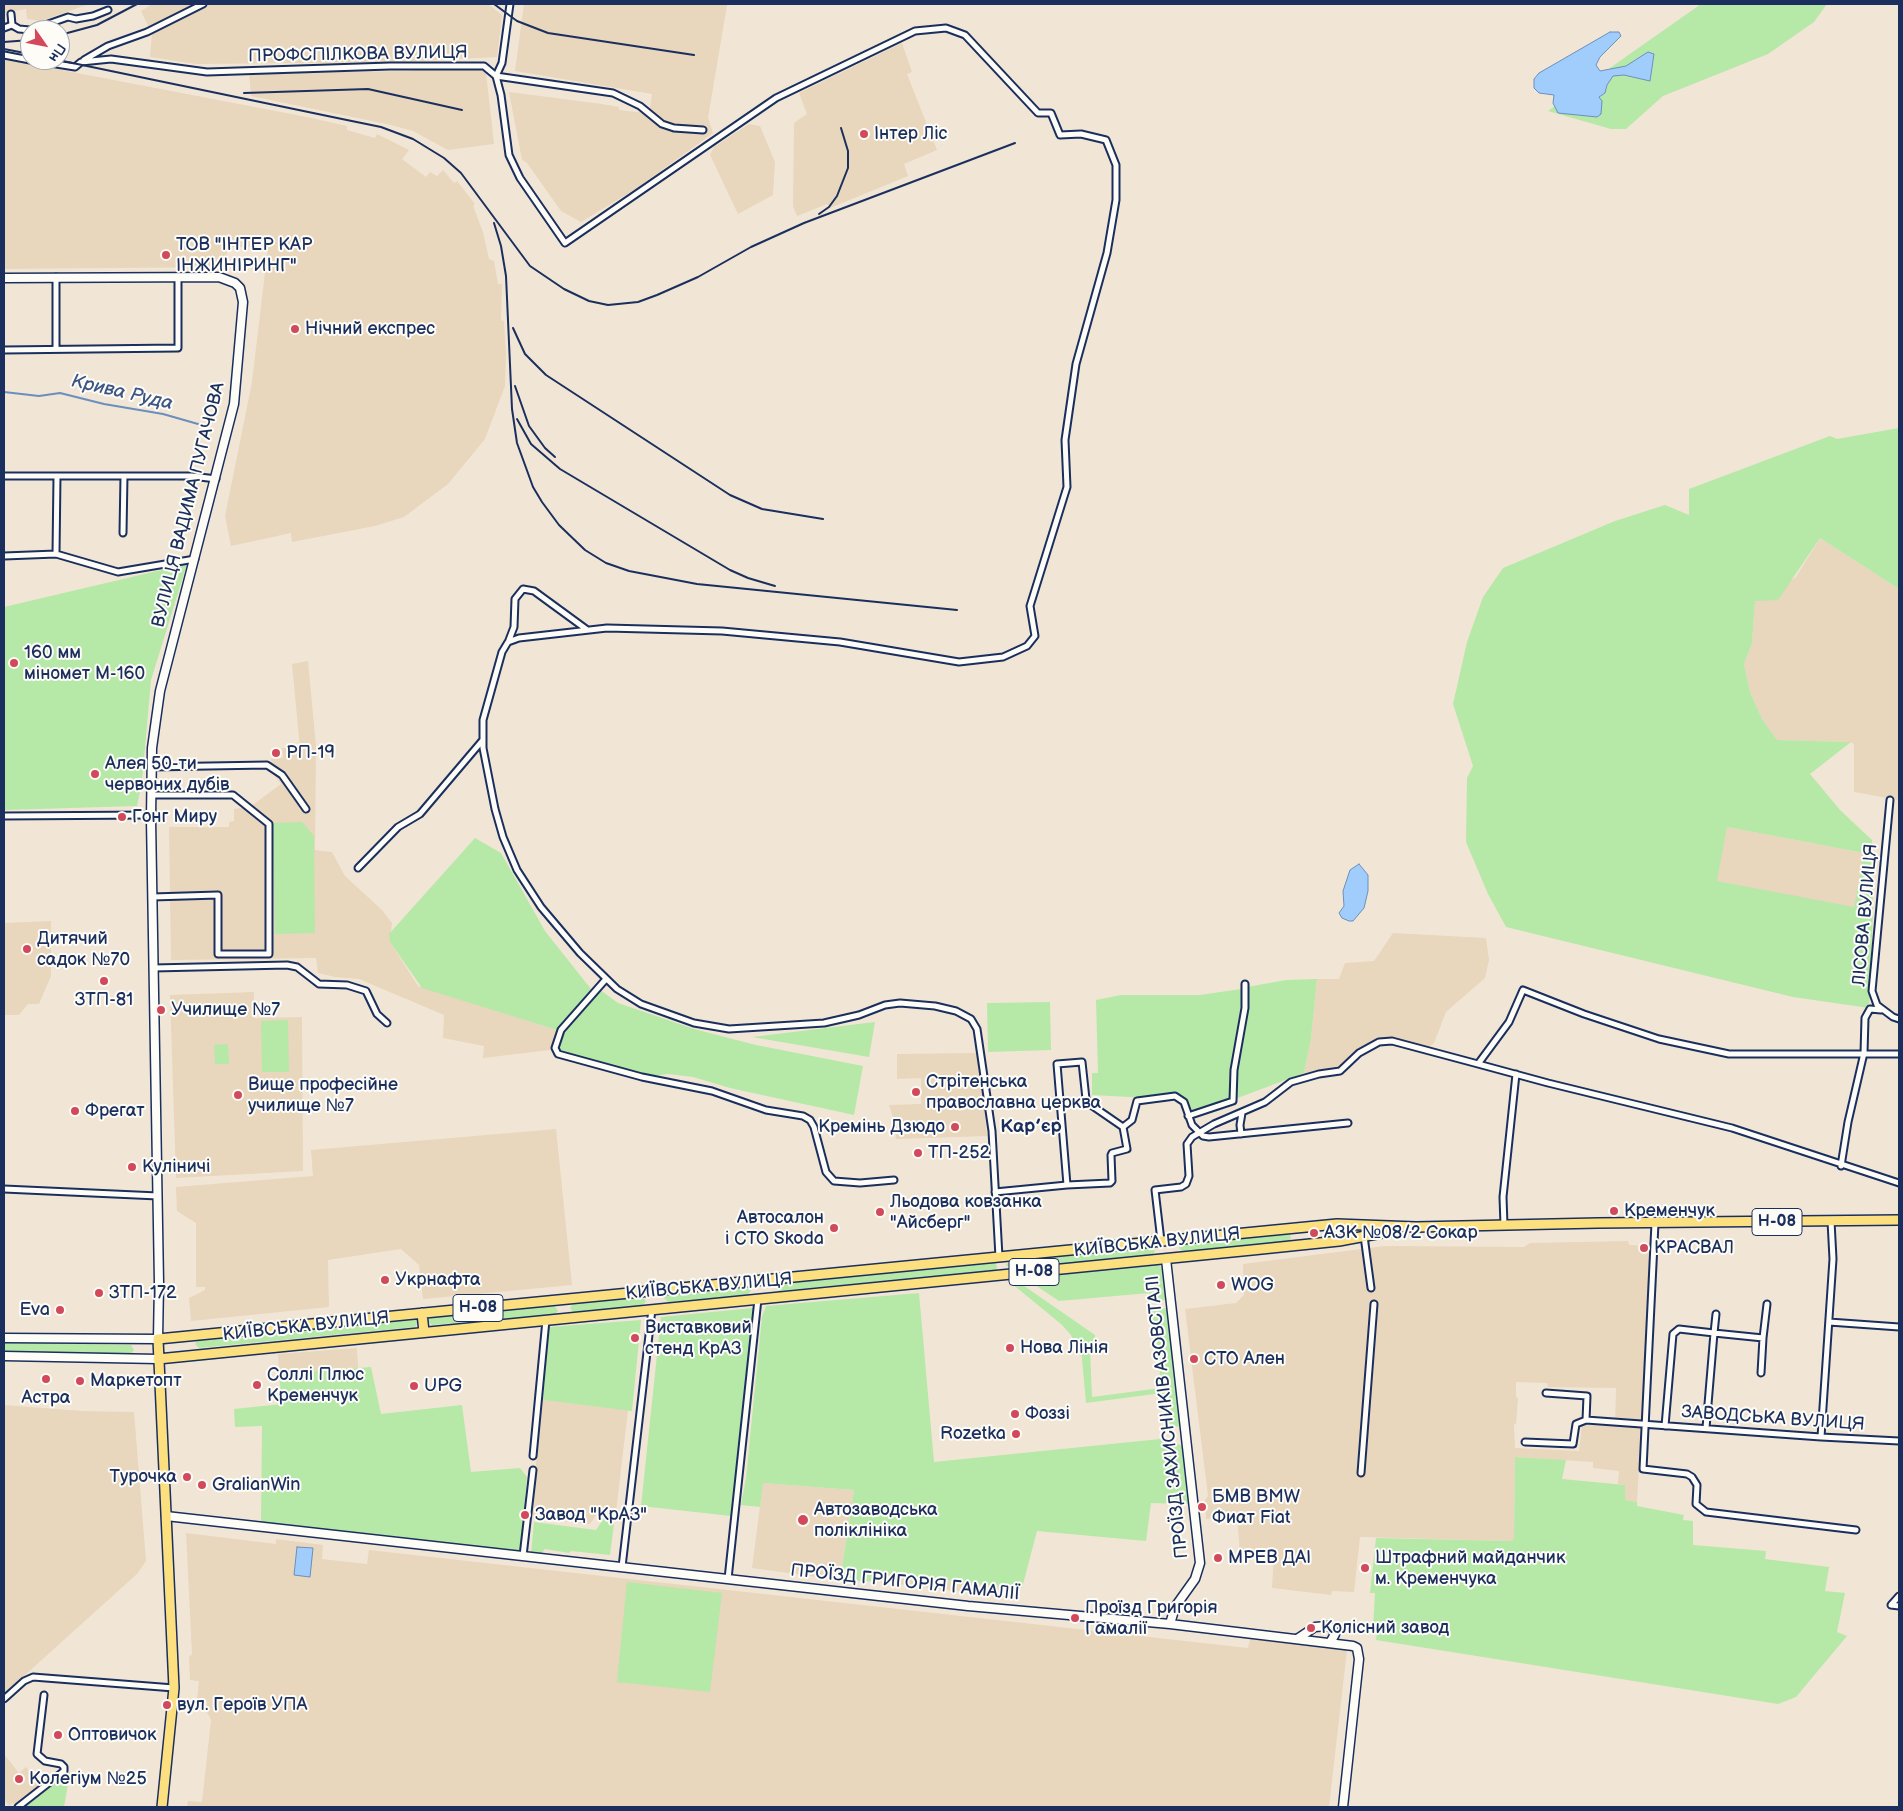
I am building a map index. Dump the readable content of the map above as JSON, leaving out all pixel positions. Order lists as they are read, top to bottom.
{
  "streets": {
    "main road": ["ВУЛИЦЯ ВАДИМА ПУГАЧОВА", "Н-08", "КИЇВСЬКА ВУЛИЦЯ"],
    "street": [
      "ПРОФСПІЛКОВА ВУЛИЦЯ",
      "ЛІСОВА ВУЛИЦЯ",
      "ПРОЇЗД ЗАХИСНИКІВ АЗОВСТАЛІ",
      "ЗАВОДСЬКА ВУЛИЦЯ",
      "ПРОЇЗД ГРИГОРІЯ ГАМАЛІЇ"
    ]
  },
  "crossings": [
    ["ВУЛИЦЯ ВАДИМА ПУГАЧОВА", "КИЇВСЬКА ВУЛИЦЯ"],
    ["ВУЛИЦЯ ВАДИМА ПУГАЧОВА", "ПРОЇЗД ГРИГОРІЯ ГАМАЛІЇ"],
    ["КИЇВСЬКА ВУЛИЦЯ", "ПРОЇЗД ЗАХИСНИКІВ АЗОВСТАЛІ"],
    ["ПРОЇЗД ЗАХИСНИКІВ АЗОВСТАЛІ", "ПРОЇЗД ГРИГОРІЯ ГАМАЛІЇ"]
  ],
  "districts": ["Кар’єр"],
  "water": ["Крива Руда"],
  "places": [
    "Інтер Ліс",
    "ТОВ \"ІНТЕР КАР ІНЖИНІРИНГ\"",
    "Нічний експрес",
    "160 мм міномет М-160",
    "РП-19",
    "Алея 50-ти червоних дубів",
    "Гонг Миру",
    "Дитячий садок №70",
    "ЗТП-81",
    "Училище №7",
    "Стрітенська православна церква",
    "Вище професійне училище №7",
    "Фрегат",
    "Кремінь Дзюдо",
    "ТП-252",
    "Куліничі",
    "Кременчук",
    "Льодова ковзанка \"Айсберг\"",
    "Автосалон і СТО Skoda",
    "АЗК №08/2 Сокар",
    "КРАСВАЛ",
    "Укрнафта",
    "WOG",
    "ЗТП-172",
    "Eva",
    "Виставковий стенд КрАЗ",
    "Нова Лінія",
    "СТО Ален",
    "Астра",
    "Маркетопт",
    "Соллі Плюс Кременчук",
    "UPG",
    "Фоззі",
    "Rozetka",
    "Турочка",
    "GralianWin",
    "БМВ BMW Фиат Fiat",
    "Завод \"КрАЗ\"",
    "Автозаводська поліклініка",
    "МРЕВ ДАІ",
    "Штрафний майданчик м. Кременчука",
    "Проїзд Григорія Гамалії",
    "Колісний завод",
    "вул. Героїв УПА",
    "Оптовичок",
    "Колегіум №25"
  ],
  "north": "bottom right"
}
